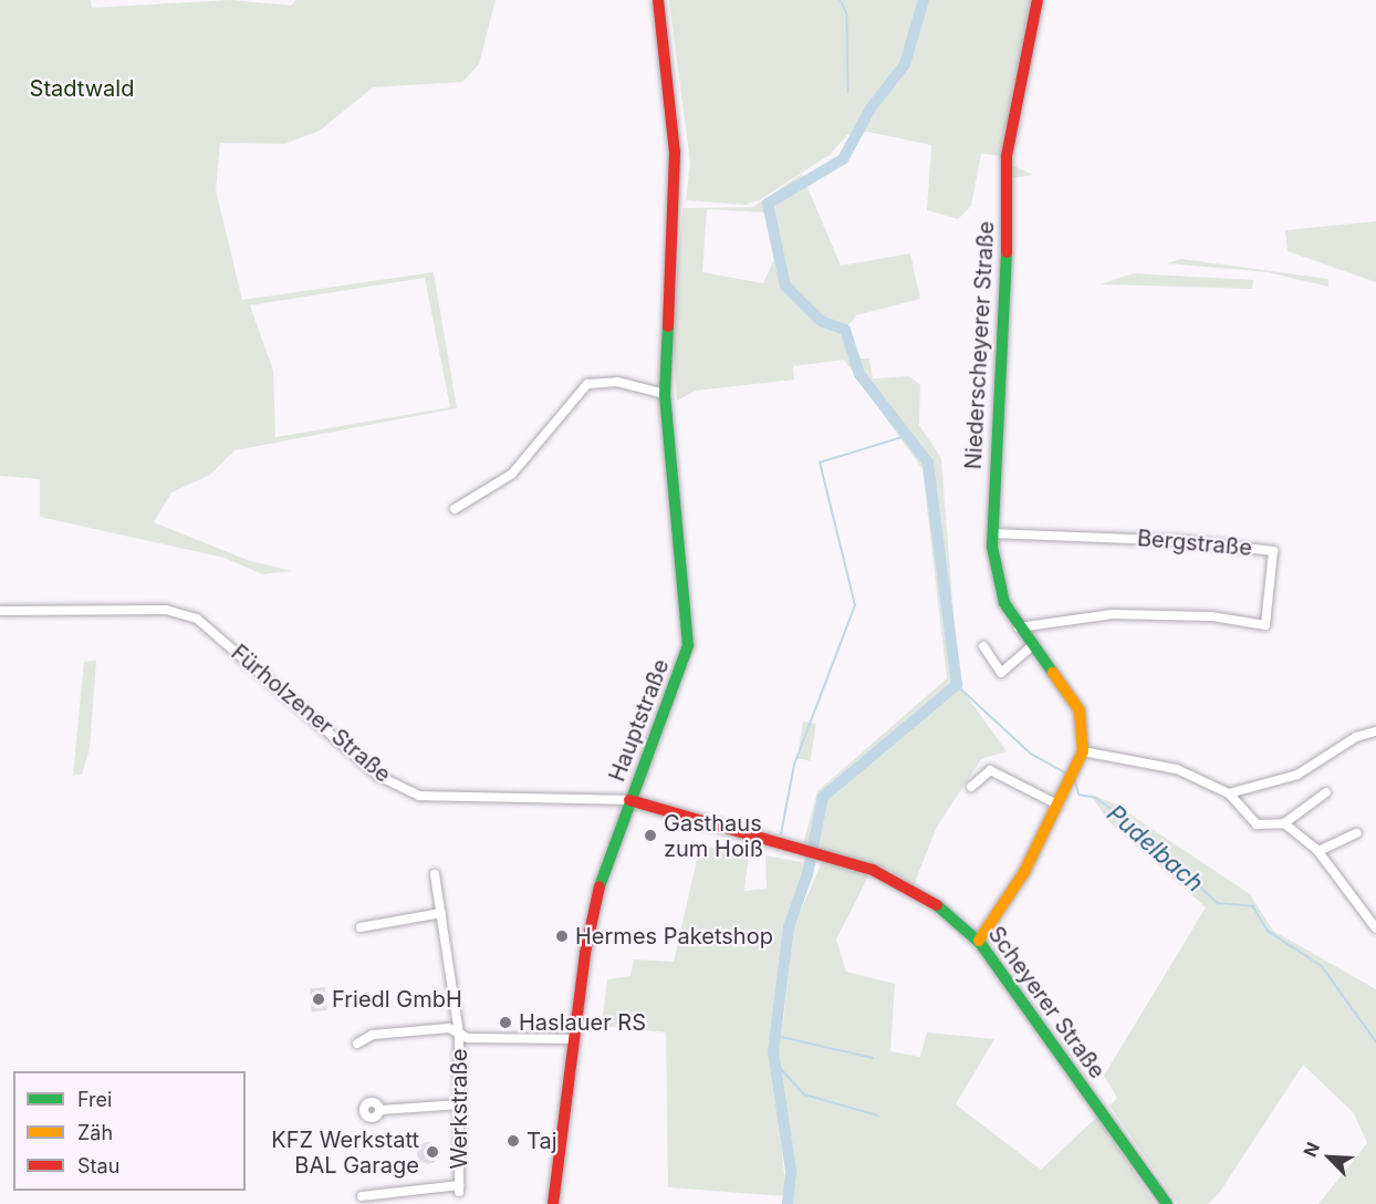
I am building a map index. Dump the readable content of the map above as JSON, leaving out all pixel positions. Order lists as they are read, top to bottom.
{
  "streets": {
    "street": [
      "Niederscheyerer Straße",
      "Bergstraße",
      "Fürholzener Straße",
      "Hauptstraße",
      "Scheyerer Straße",
      "Werkstraße"
    ]
  },
  "crossings": [
    ["Niederscheyerer Straße", "Bergstraße"],
    ["Niederscheyerer Straße", "Scheyerer Straße"],
    ["Fürholzener Straße", "Hauptstraße"],
    ["Fürholzener Straße", "Scheyerer Straße"],
    ["Hauptstraße", "Scheyerer Straße"],
    ["Hauptstraße", "Werkstraße"]
  ],
  "water": ["Pudelbach"],
  "parks": ["Stadtwald"],
  "places": [
    "Gasthaus zum Hoiß",
    "Hermes Paketshop",
    "Friedl GmbH",
    "Haslauer RS",
    "Taj",
    "KFZ Werkstatt BAL Garage"
  ],
  "legend": ["Frei", "Zäh", "Stau"],
  "north": "top left"
}
